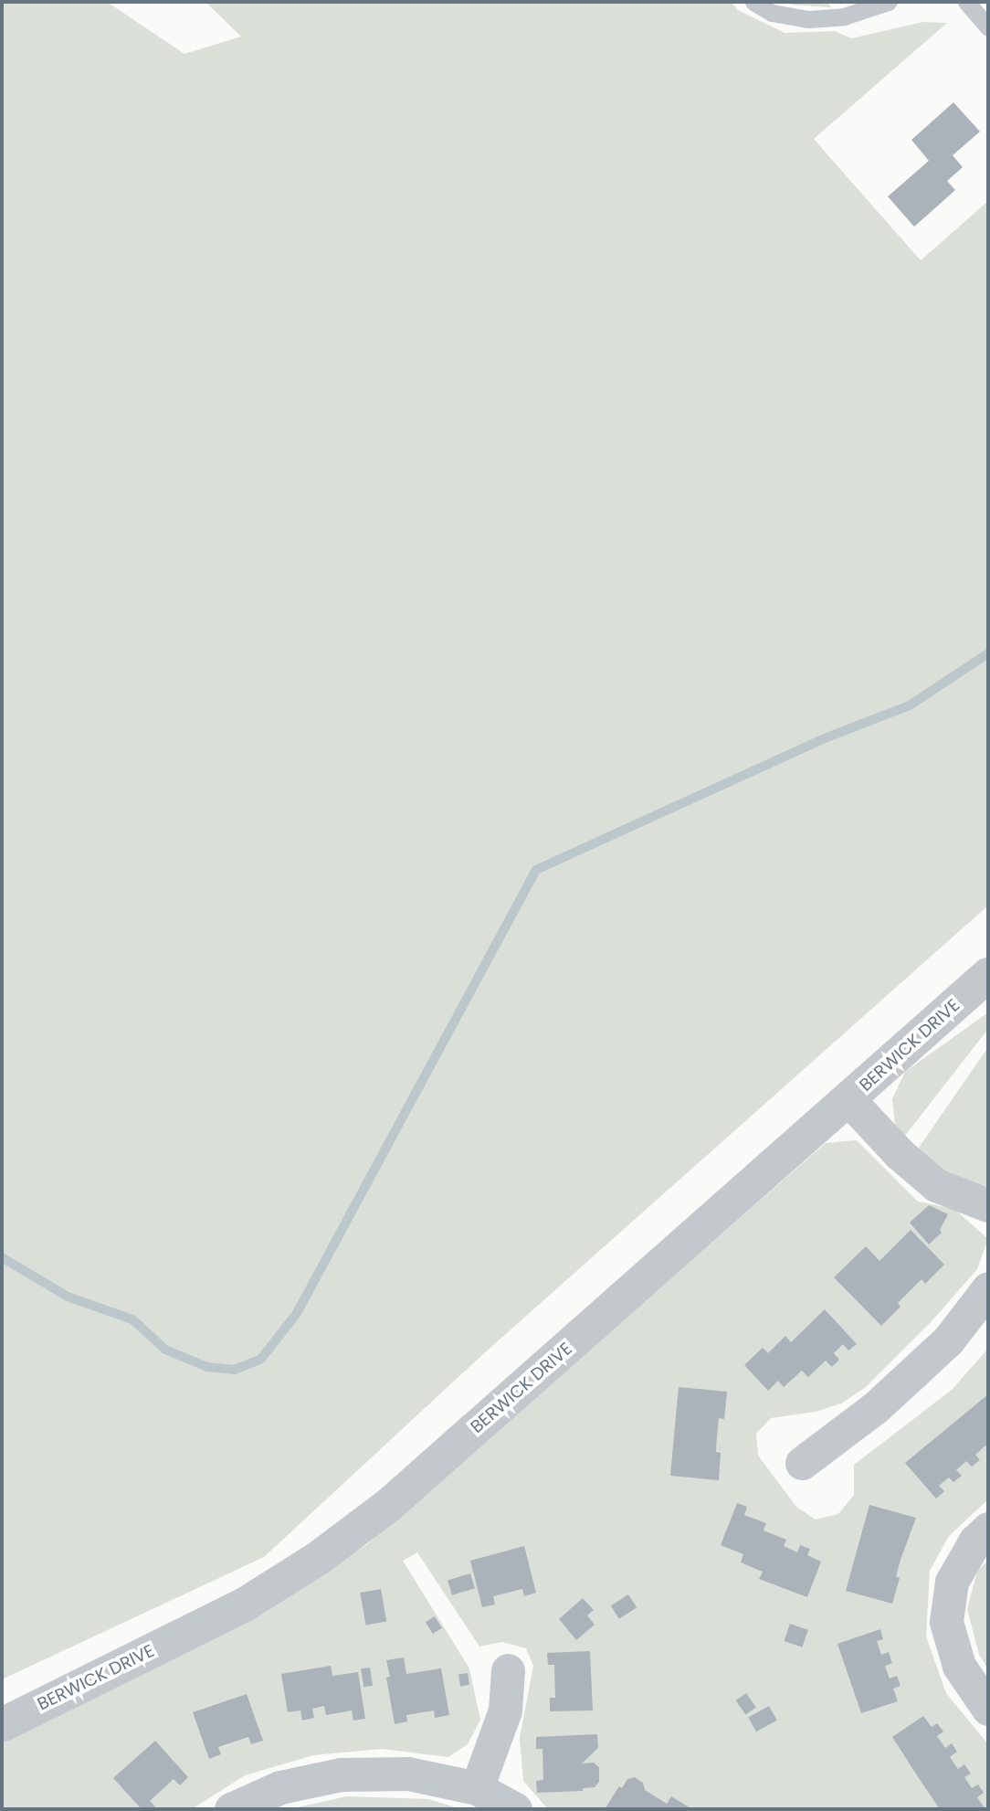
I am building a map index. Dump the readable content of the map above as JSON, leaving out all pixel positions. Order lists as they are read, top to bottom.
{
  "streets": {
    "street": ["BERWICK DRIVE"]
  }
}
